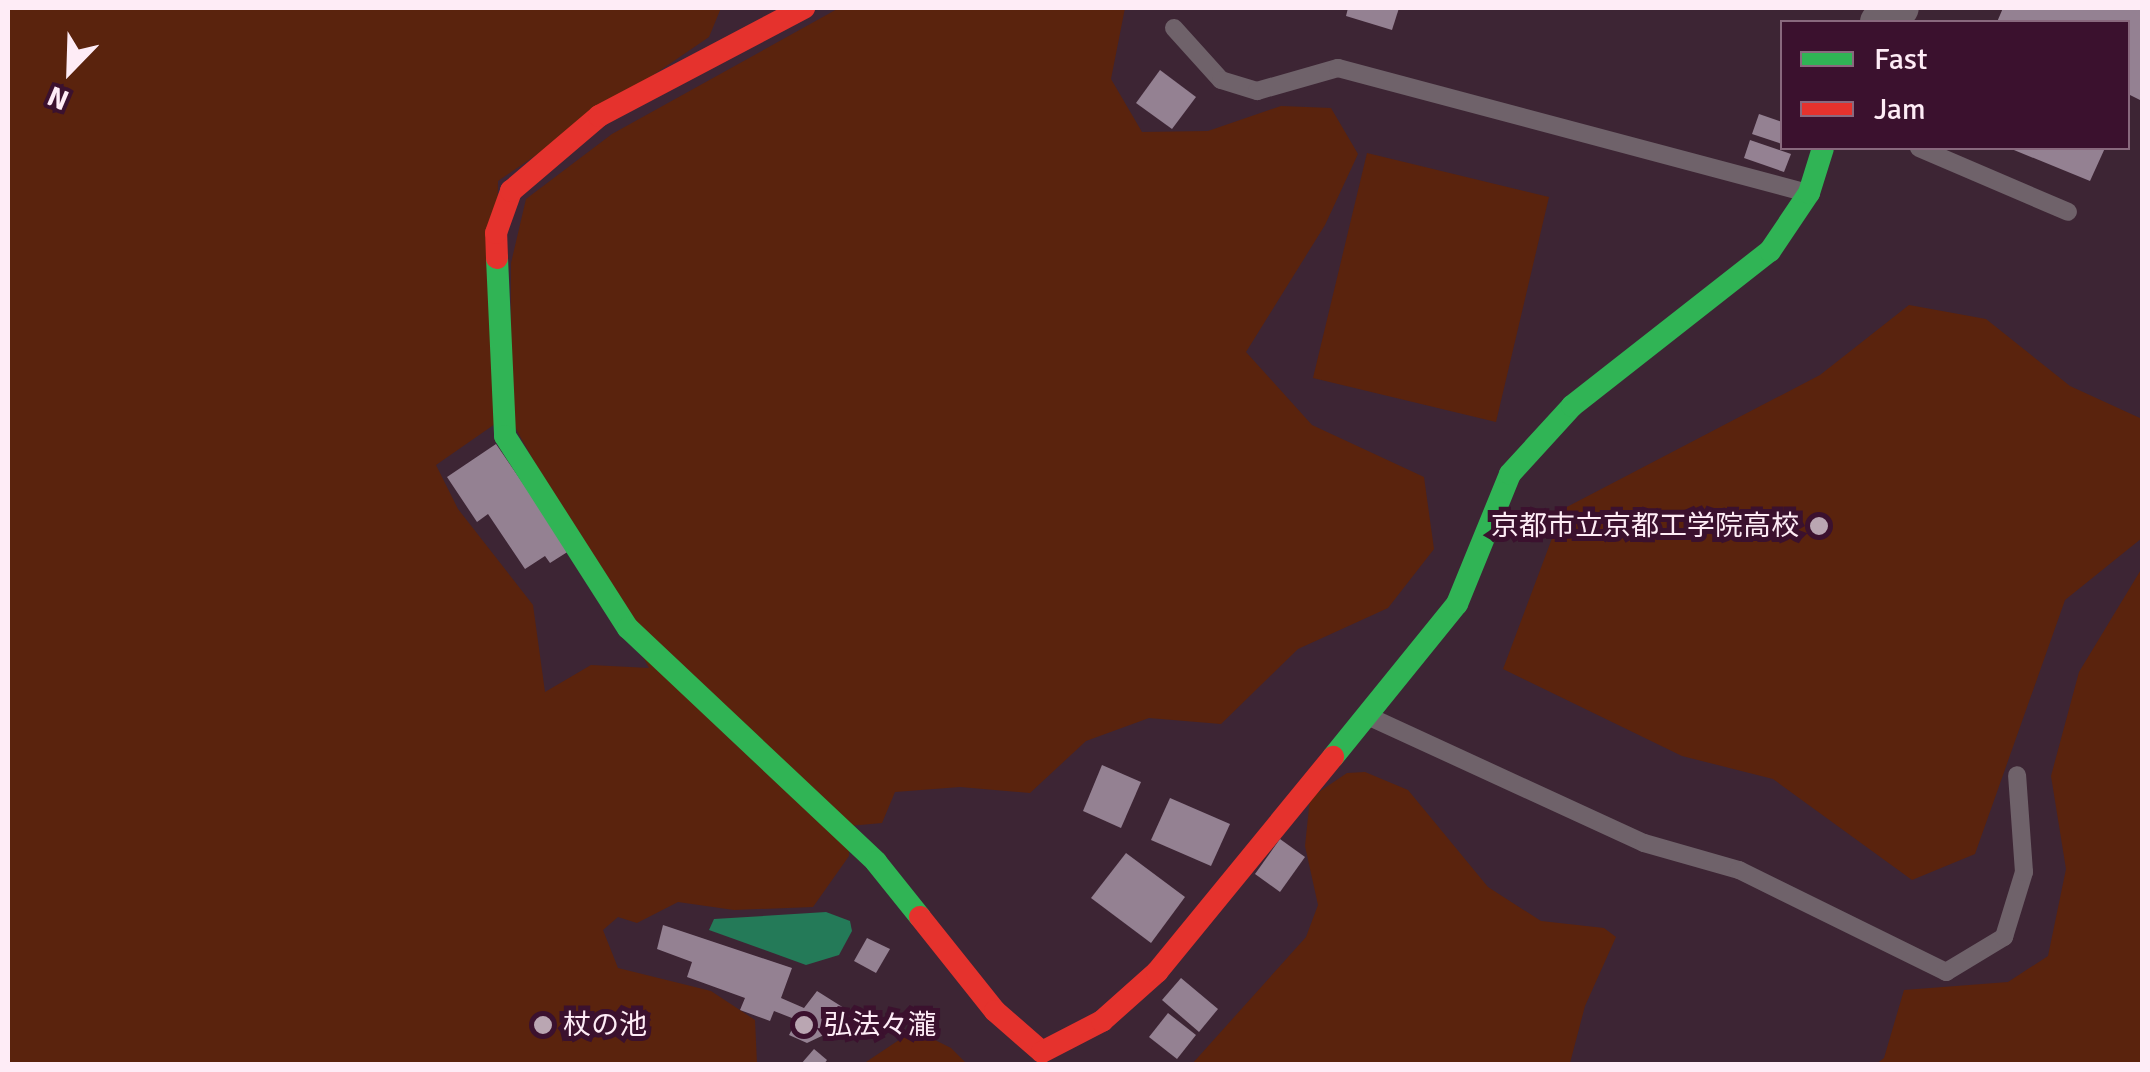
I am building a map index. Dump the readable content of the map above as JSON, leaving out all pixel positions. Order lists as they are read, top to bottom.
{
  "places": ["京都市立京都工学院高校", "杖の池", "弘法々瀧"],
  "legend": ["Fast", "Jam"],
  "north": "bottom left"
}
